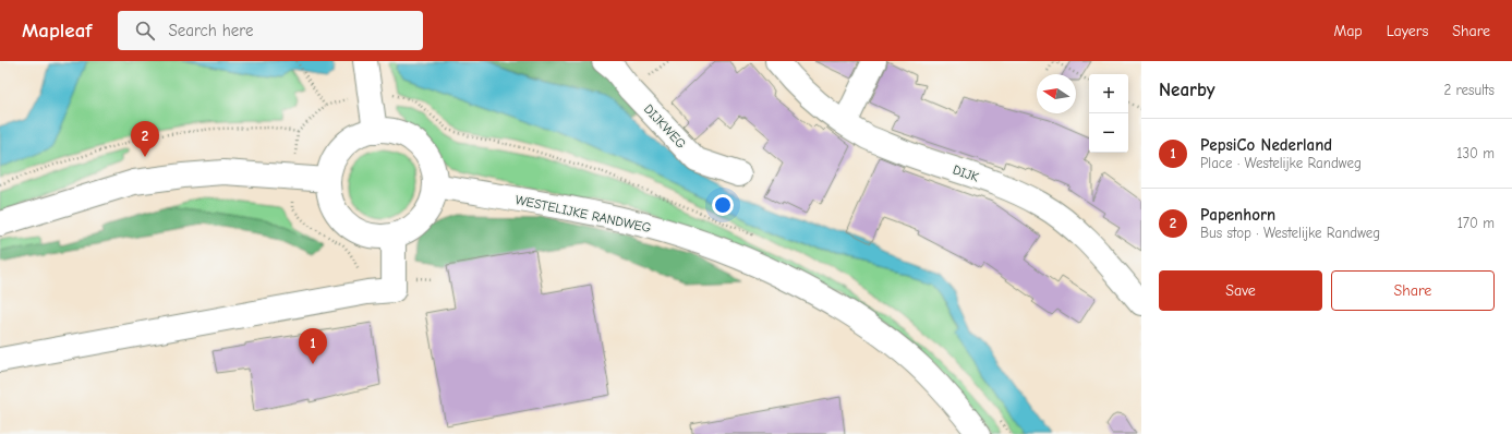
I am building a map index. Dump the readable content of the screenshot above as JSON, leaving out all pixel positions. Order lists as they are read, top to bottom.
{
  "streets": {
    "street": ["DIJKWEG", "DIJK", "WESTELIJKE RANDWEG"]
  },
  "north": "left",
  "page": {
    "header": "Mapleaf",
    "search": "Search here",
    "nav": ["Map", "Layers", "Share"],
    "heading": ["Nearby", "2 results"],
    "map_buttons": ["+", "−"],
    "list": [
      {
        "mark": "1",
        "name": "PepsiCo Nederland",
        "note": "Place · Westelijke Randweg",
        "value": "130 m"
      },
      {
        "mark": "2",
        "name": "Papenhorn",
        "note": "Bus stop · Westelijke Randweg",
        "value": "170 m"
      }
    ],
    "pins": ["2", "1"],
    "buttons": ["Save", "Share"]
  }
}
